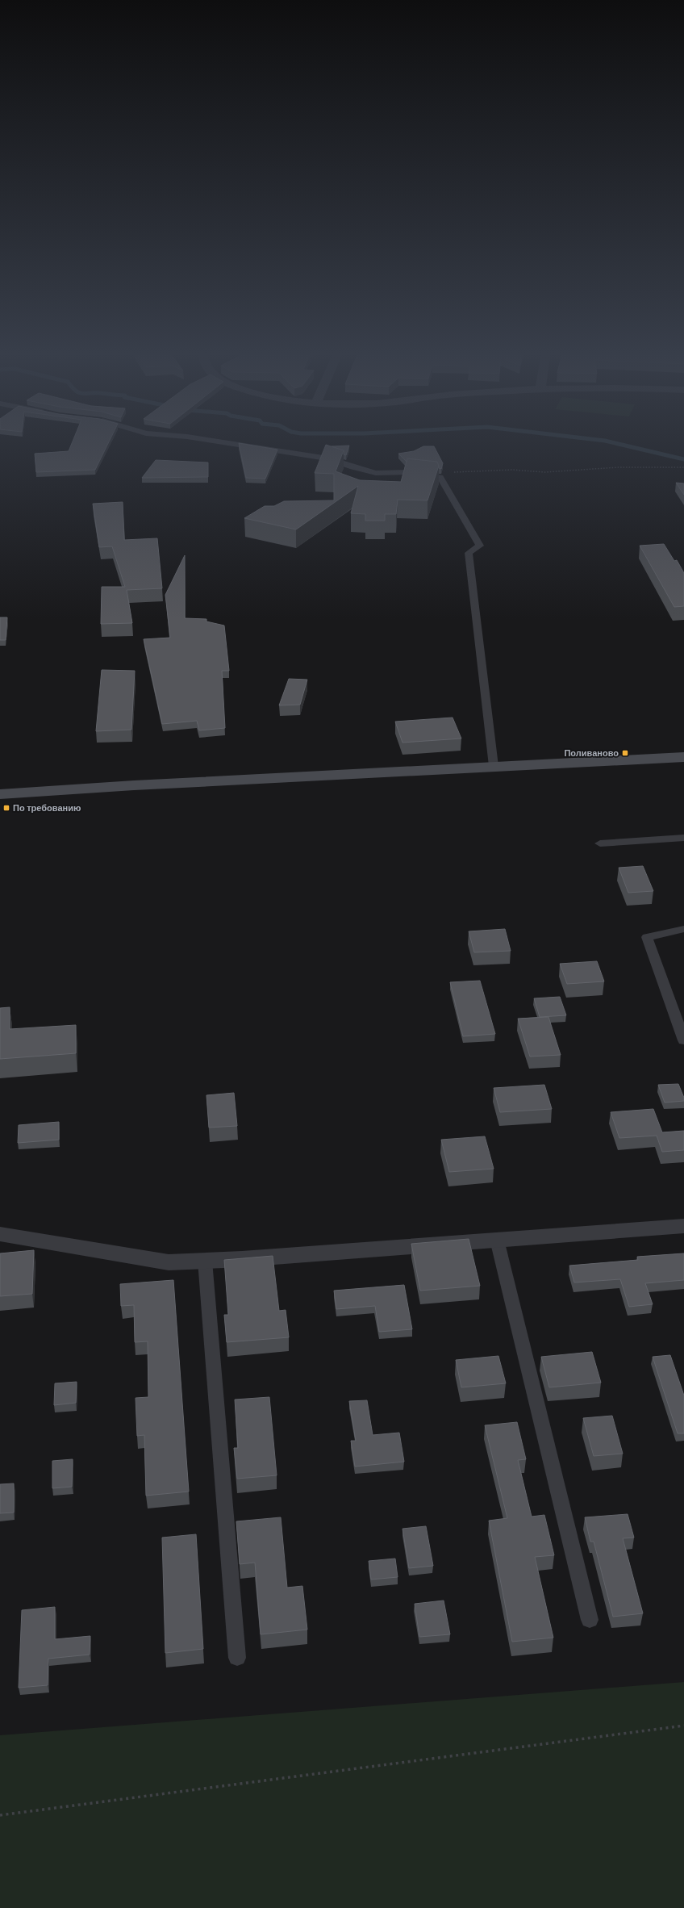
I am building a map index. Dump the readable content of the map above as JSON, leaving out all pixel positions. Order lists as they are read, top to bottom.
{
  "places": {
    "transit": ["Поливаново", "По требованию"]
  }
}
